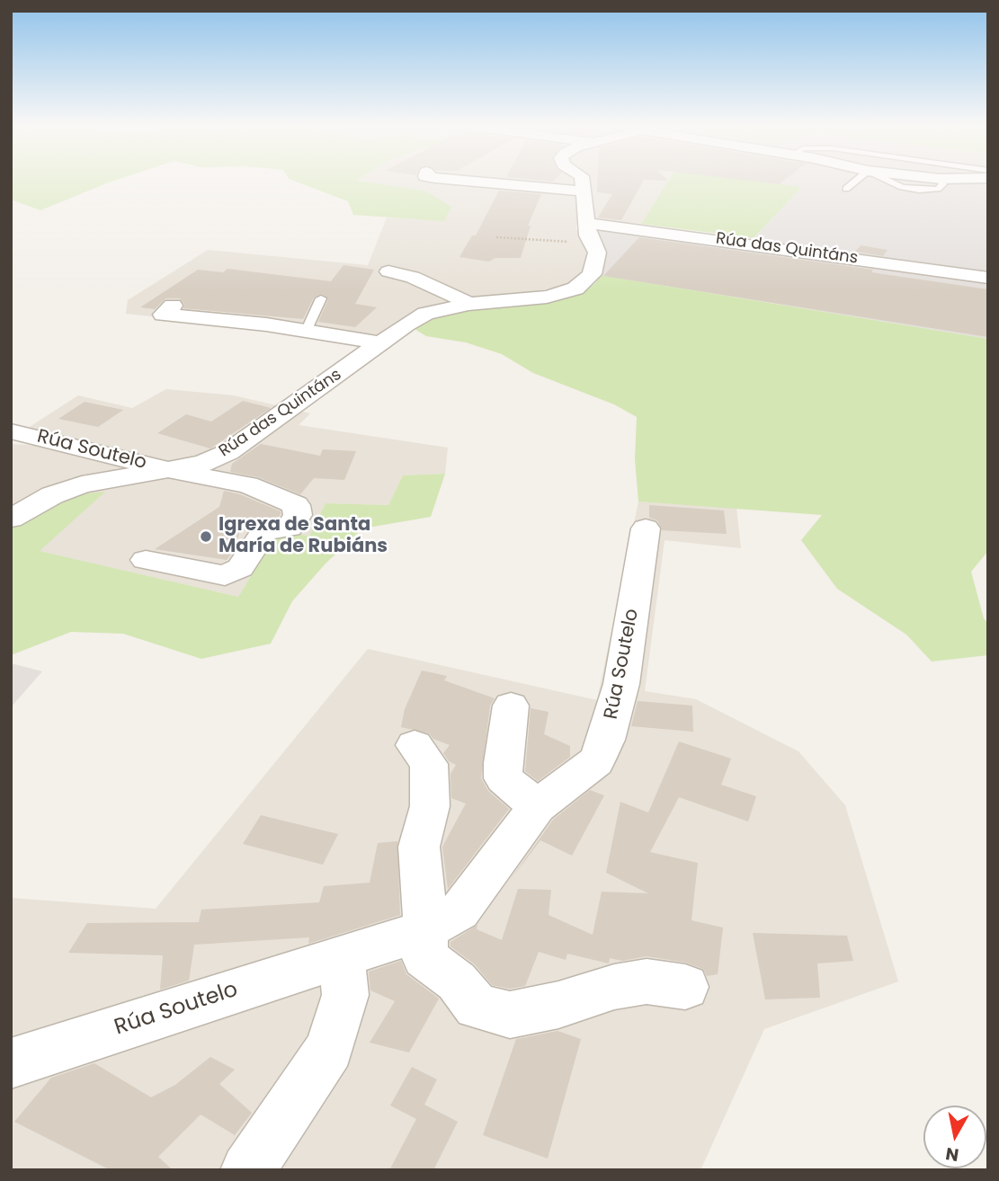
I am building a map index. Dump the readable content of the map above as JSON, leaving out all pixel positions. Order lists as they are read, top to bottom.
{
  "streets": {
    "street": ["Rúa das Quintáns", "Rúa Soutelo"]
  },
  "crossings": [
    ["Rúa das Quintáns", "Rúa Soutelo"]
  ],
  "places": ["Igrexa de Santa María de Rubiáns"],
  "north": "bottom"
}
